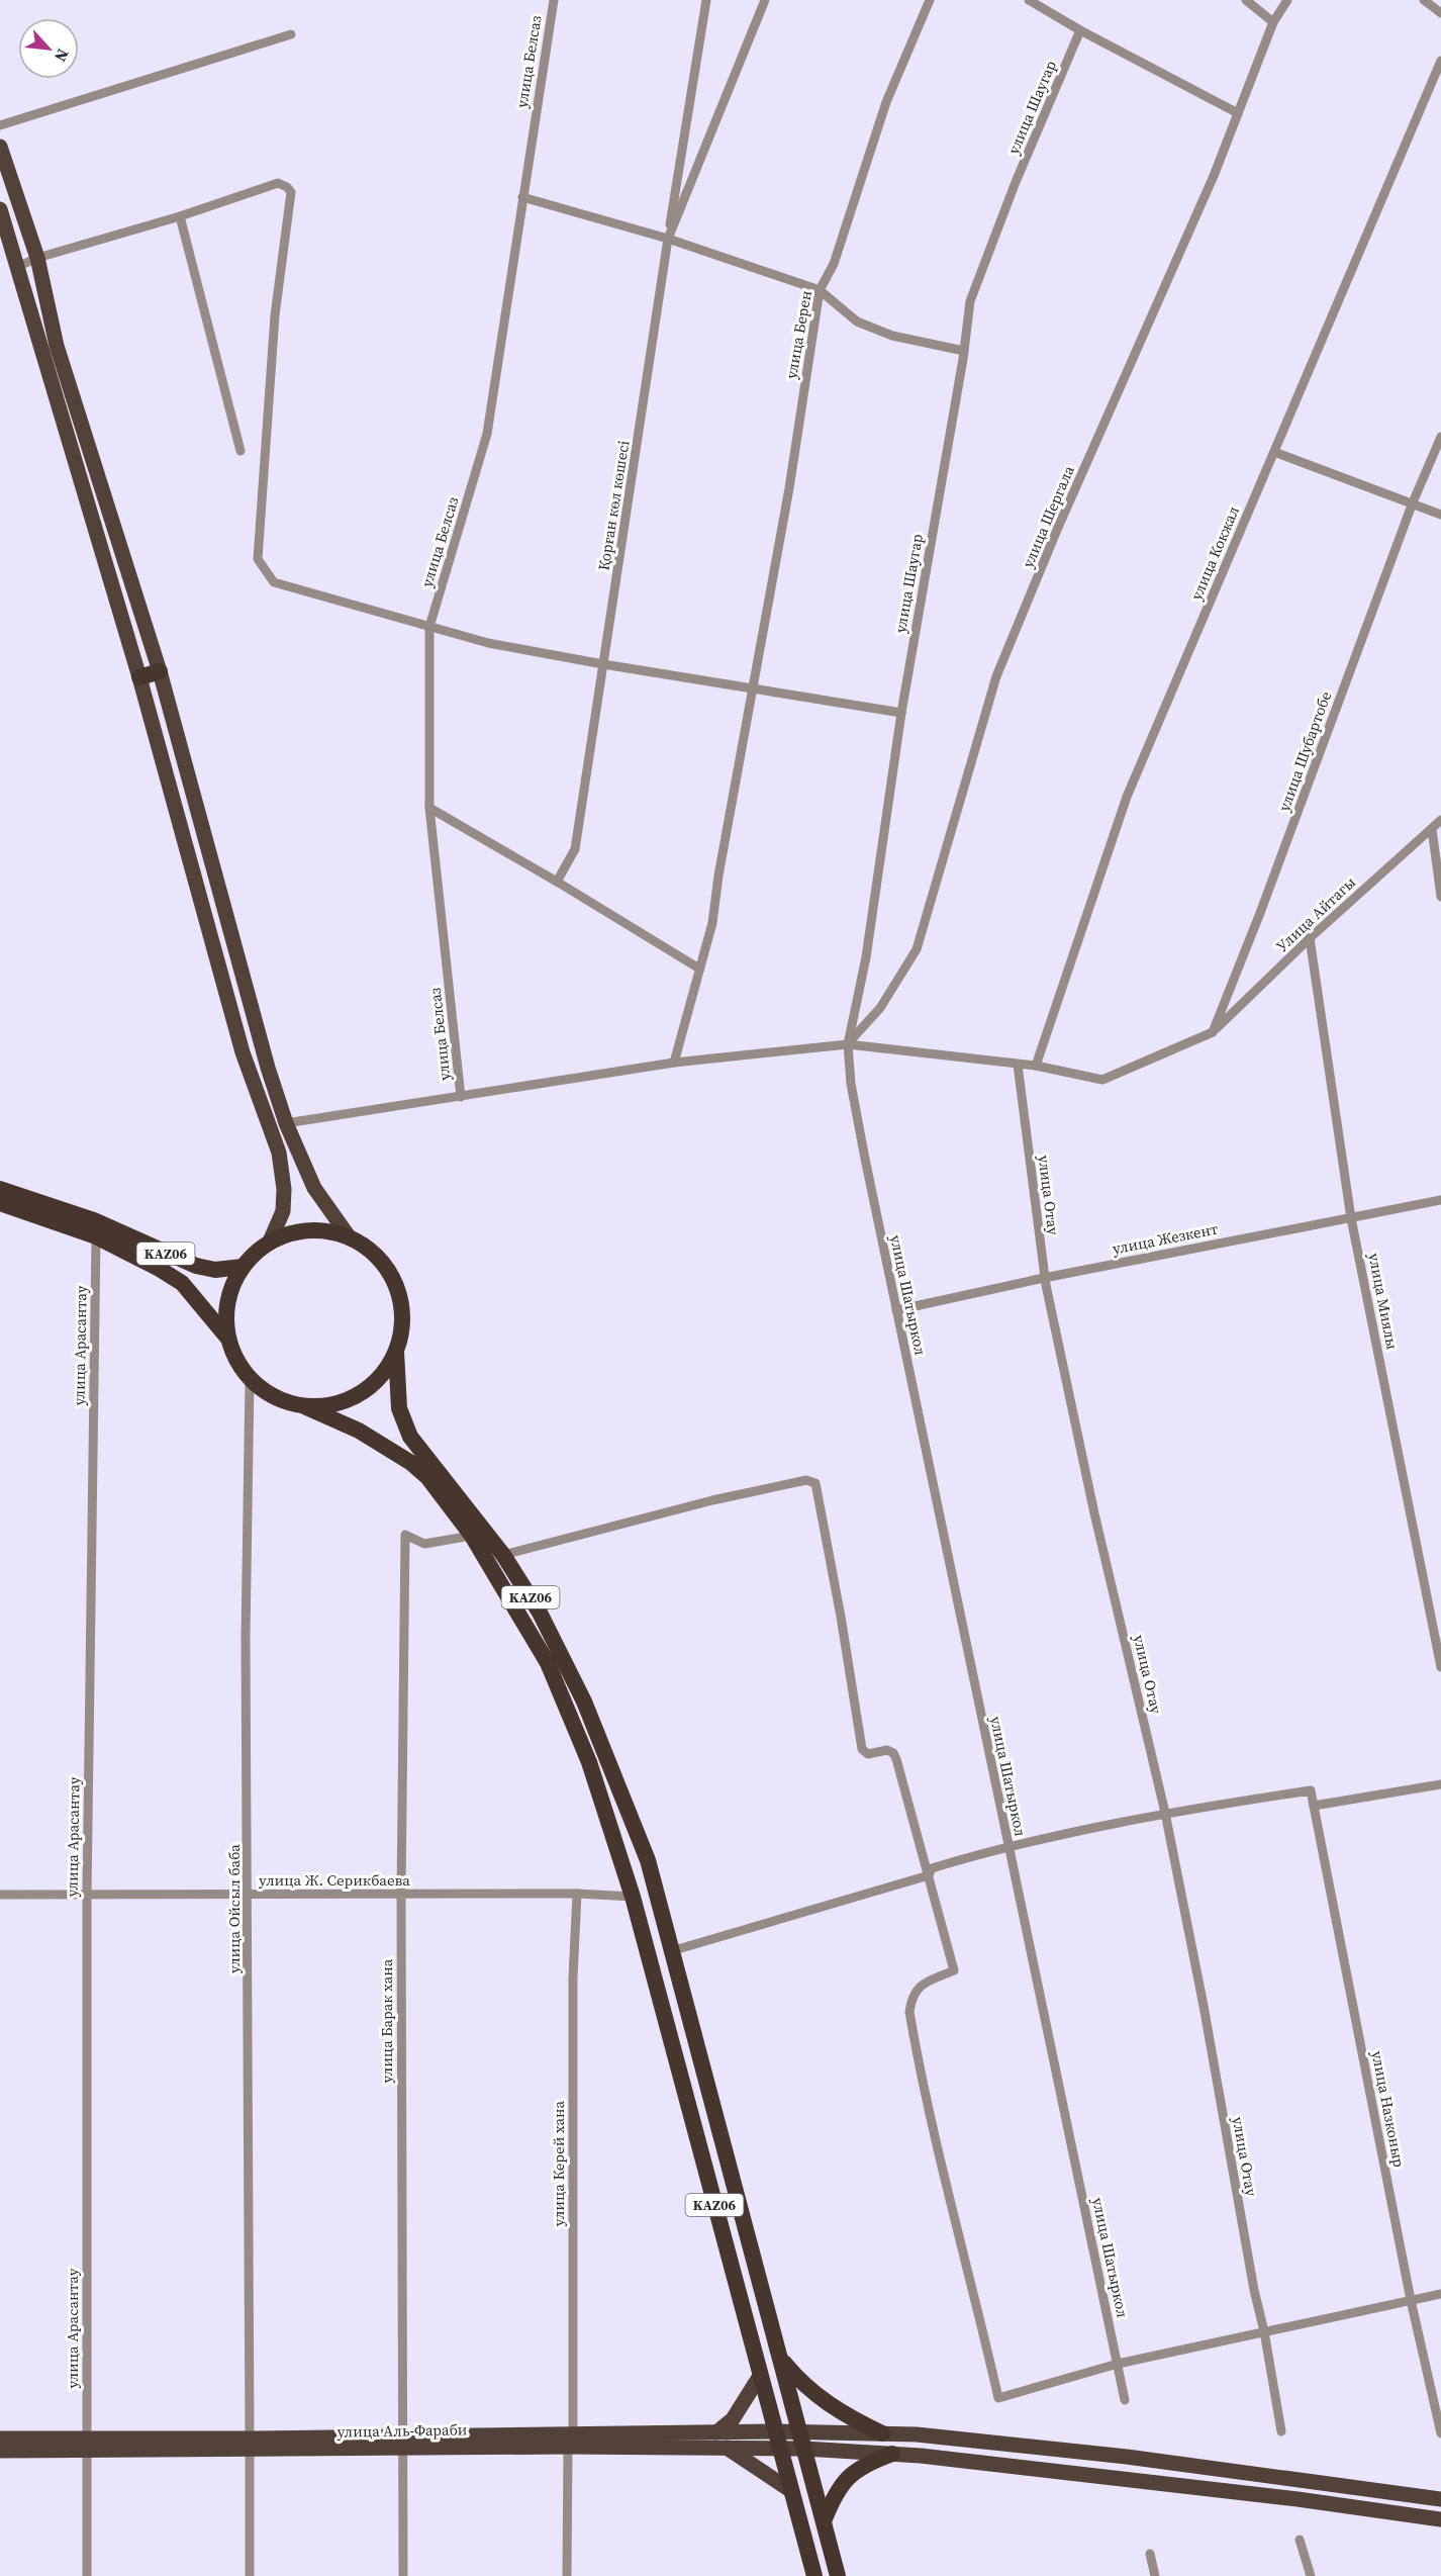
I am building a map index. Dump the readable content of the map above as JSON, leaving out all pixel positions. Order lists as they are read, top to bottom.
{
  "streets": {
    "highway": ["KАZ06"],
    "main road": ["улица Аль-Фараби"],
    "street": [
      "улица Белсаз",
      "улица Шаугар",
      "улица Берен",
      "Қорған көл көшесі",
      "улица Шергала",
      "улица Кокжал",
      "улица Шубартобе",
      "Улица Айтагы",
      "улица Отау",
      "улица Жезкент",
      "улица Шатыркол",
      "улица Миялы",
      "улица Арасантау",
      "улица Ж. Серикбаева",
      "улица Ойсыл баба",
      "улица Барак хана",
      "улица Назконыр",
      "улица Керей хана"
    ]
  },
  "crossings": [
    ["улица Шаугар", "улица Шергала"],
    ["улица Шаугар", "улица Шатыркол"],
    ["улица Шубартобе", "Улица Айтагы"],
    ["Улица Айтагы", "улица Миялы"],
    ["улица Отау", "улица Жезкент"],
    ["улица Отау", "улица Назконыр"],
    ["улица Жезкент", "улица Шатыркол"],
    ["улица Жезкент", "улица Миялы"],
    ["KАZ06", "улица Арасантау"],
    ["KАZ06", "улица Ж. Серикбаева"],
    ["KАZ06", "улица Ойсыл баба"],
    ["KАZ06", "улица Барак хана"],
    ["KАZ06", "улица Аль-Фараби"],
    ["улица Арасантау", "улица Ж. Серикбаева"],
    ["улица Арасантау", "улица Аль-Фараби"],
    ["улица Ж. Серикбаева", "улица Ойсыл баба"],
    ["улица Ж. Серикбаева", "улица Барак хана"],
    ["улица Ж. Серикбаева", "улица Керей хана"],
    ["улица Ойсыл баба", "улица Аль-Фараби"],
    ["улица Барак хана", "улица Аль-Фараби"],
    ["улица Керей хана", "улица Аль-Фараби"]
  ],
  "north": "bottom right"
}
